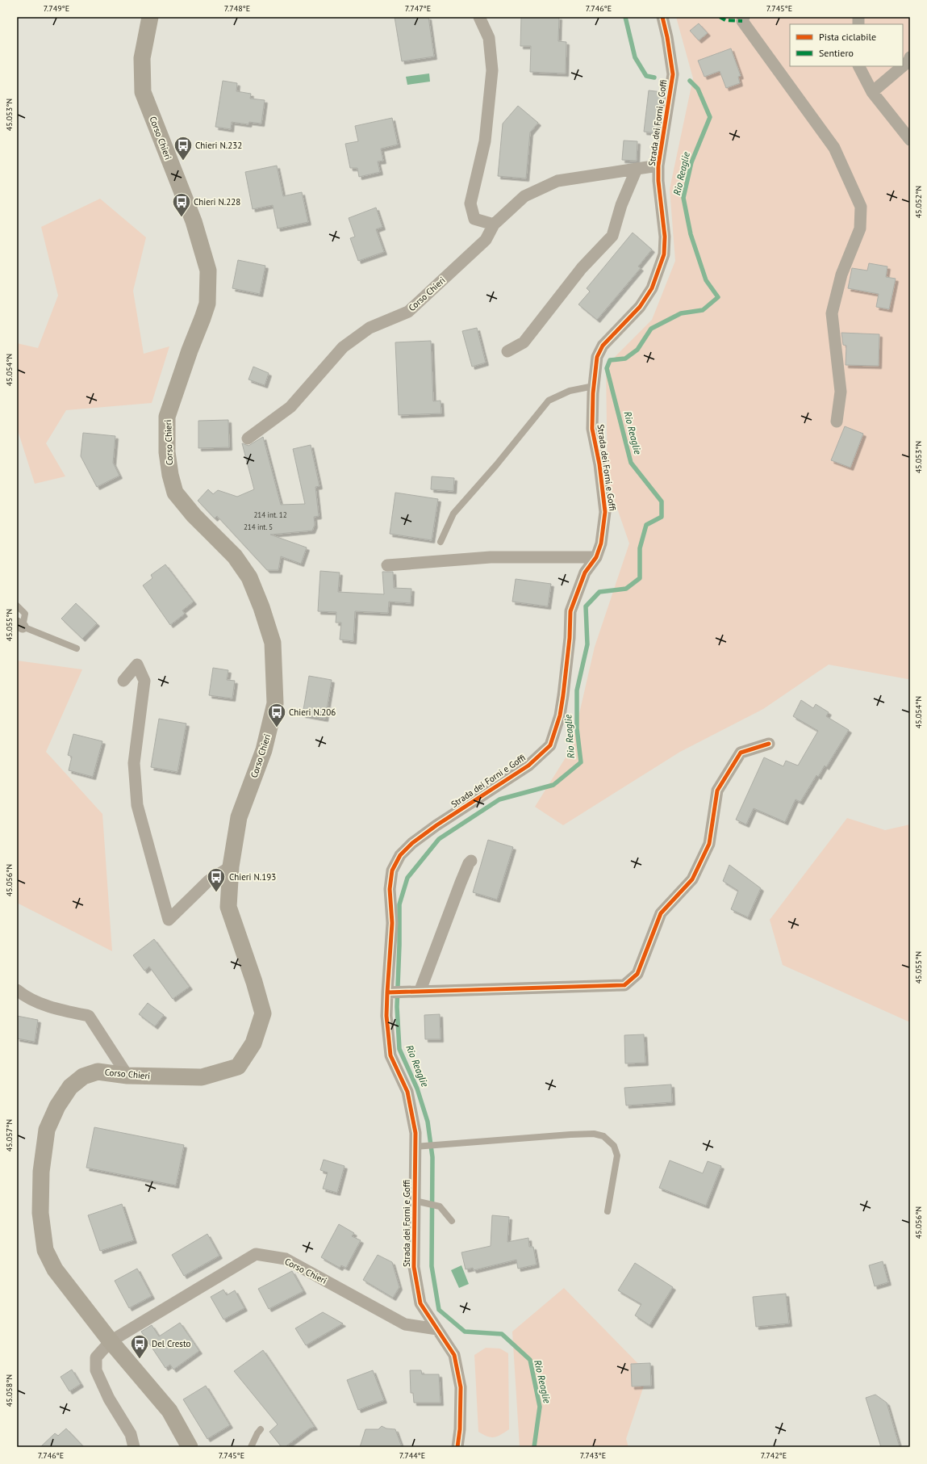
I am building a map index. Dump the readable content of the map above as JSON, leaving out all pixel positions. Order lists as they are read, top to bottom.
{
  "streets": {
    "main road": ["Corso Chieri"],
    "street": ["Strada dei Forni e Goffi"]
  },
  "crossings": [
    ["Strada dei Forni e Goffi", "Corso Chieri"]
  ],
  "water": ["Rio Reaglie"],
  "places": {
    "bus stop": [
      "Chieri N.232",
      "Chieri N.228",
      "Chieri N.206",
      "Chieri N.193",
      "Del Cresto"
    ]
  },
  "house_numbers": ["214 int. 12", "214 int. 5"],
  "legend": ["Pista ciclabile", "Sentiero"],
  "coordinates": [
    "7.749°E",
    "7.748°E",
    "7.747°E",
    "7.746°E",
    "7.745°E",
    "45.053°N",
    "45.052°N",
    "45.054°N",
    "45.055°N",
    "45.056°N",
    "45.057°N",
    "45.058°N",
    "7.744°E",
    "7.743°E",
    "7.742°E"
  ]
}
